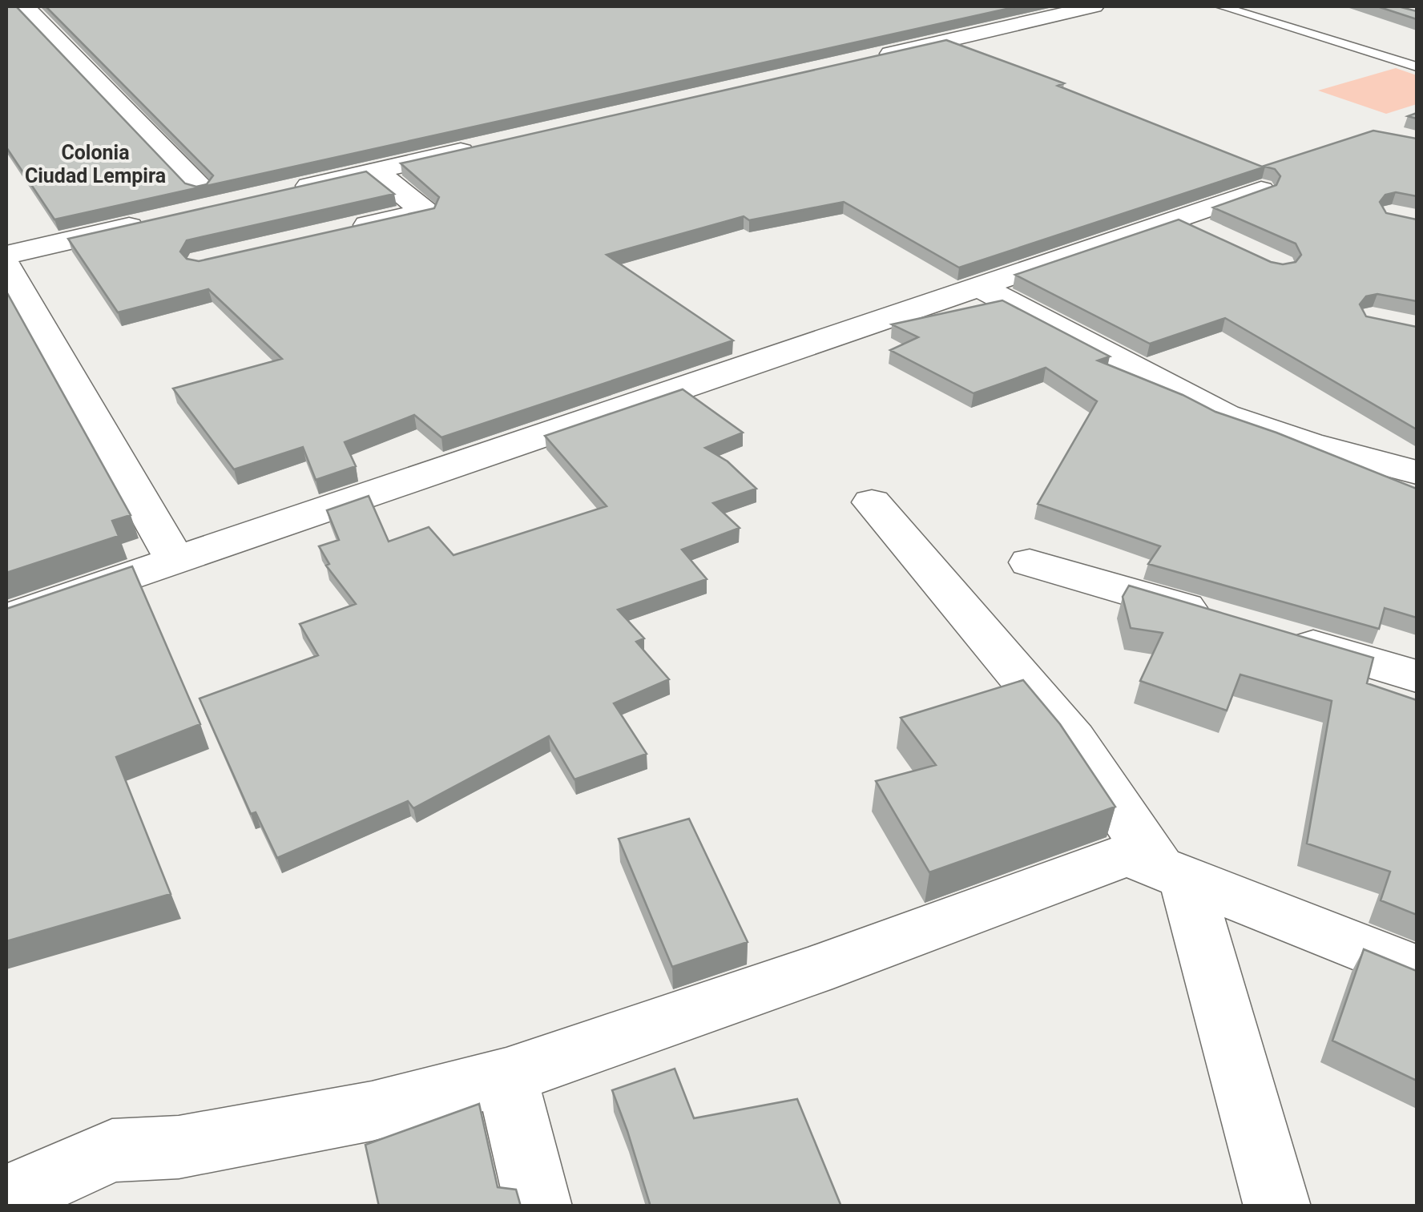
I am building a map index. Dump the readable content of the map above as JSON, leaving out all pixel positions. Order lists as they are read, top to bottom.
{
  "districts": ["Colonia Ciudad Lempira"]
}
